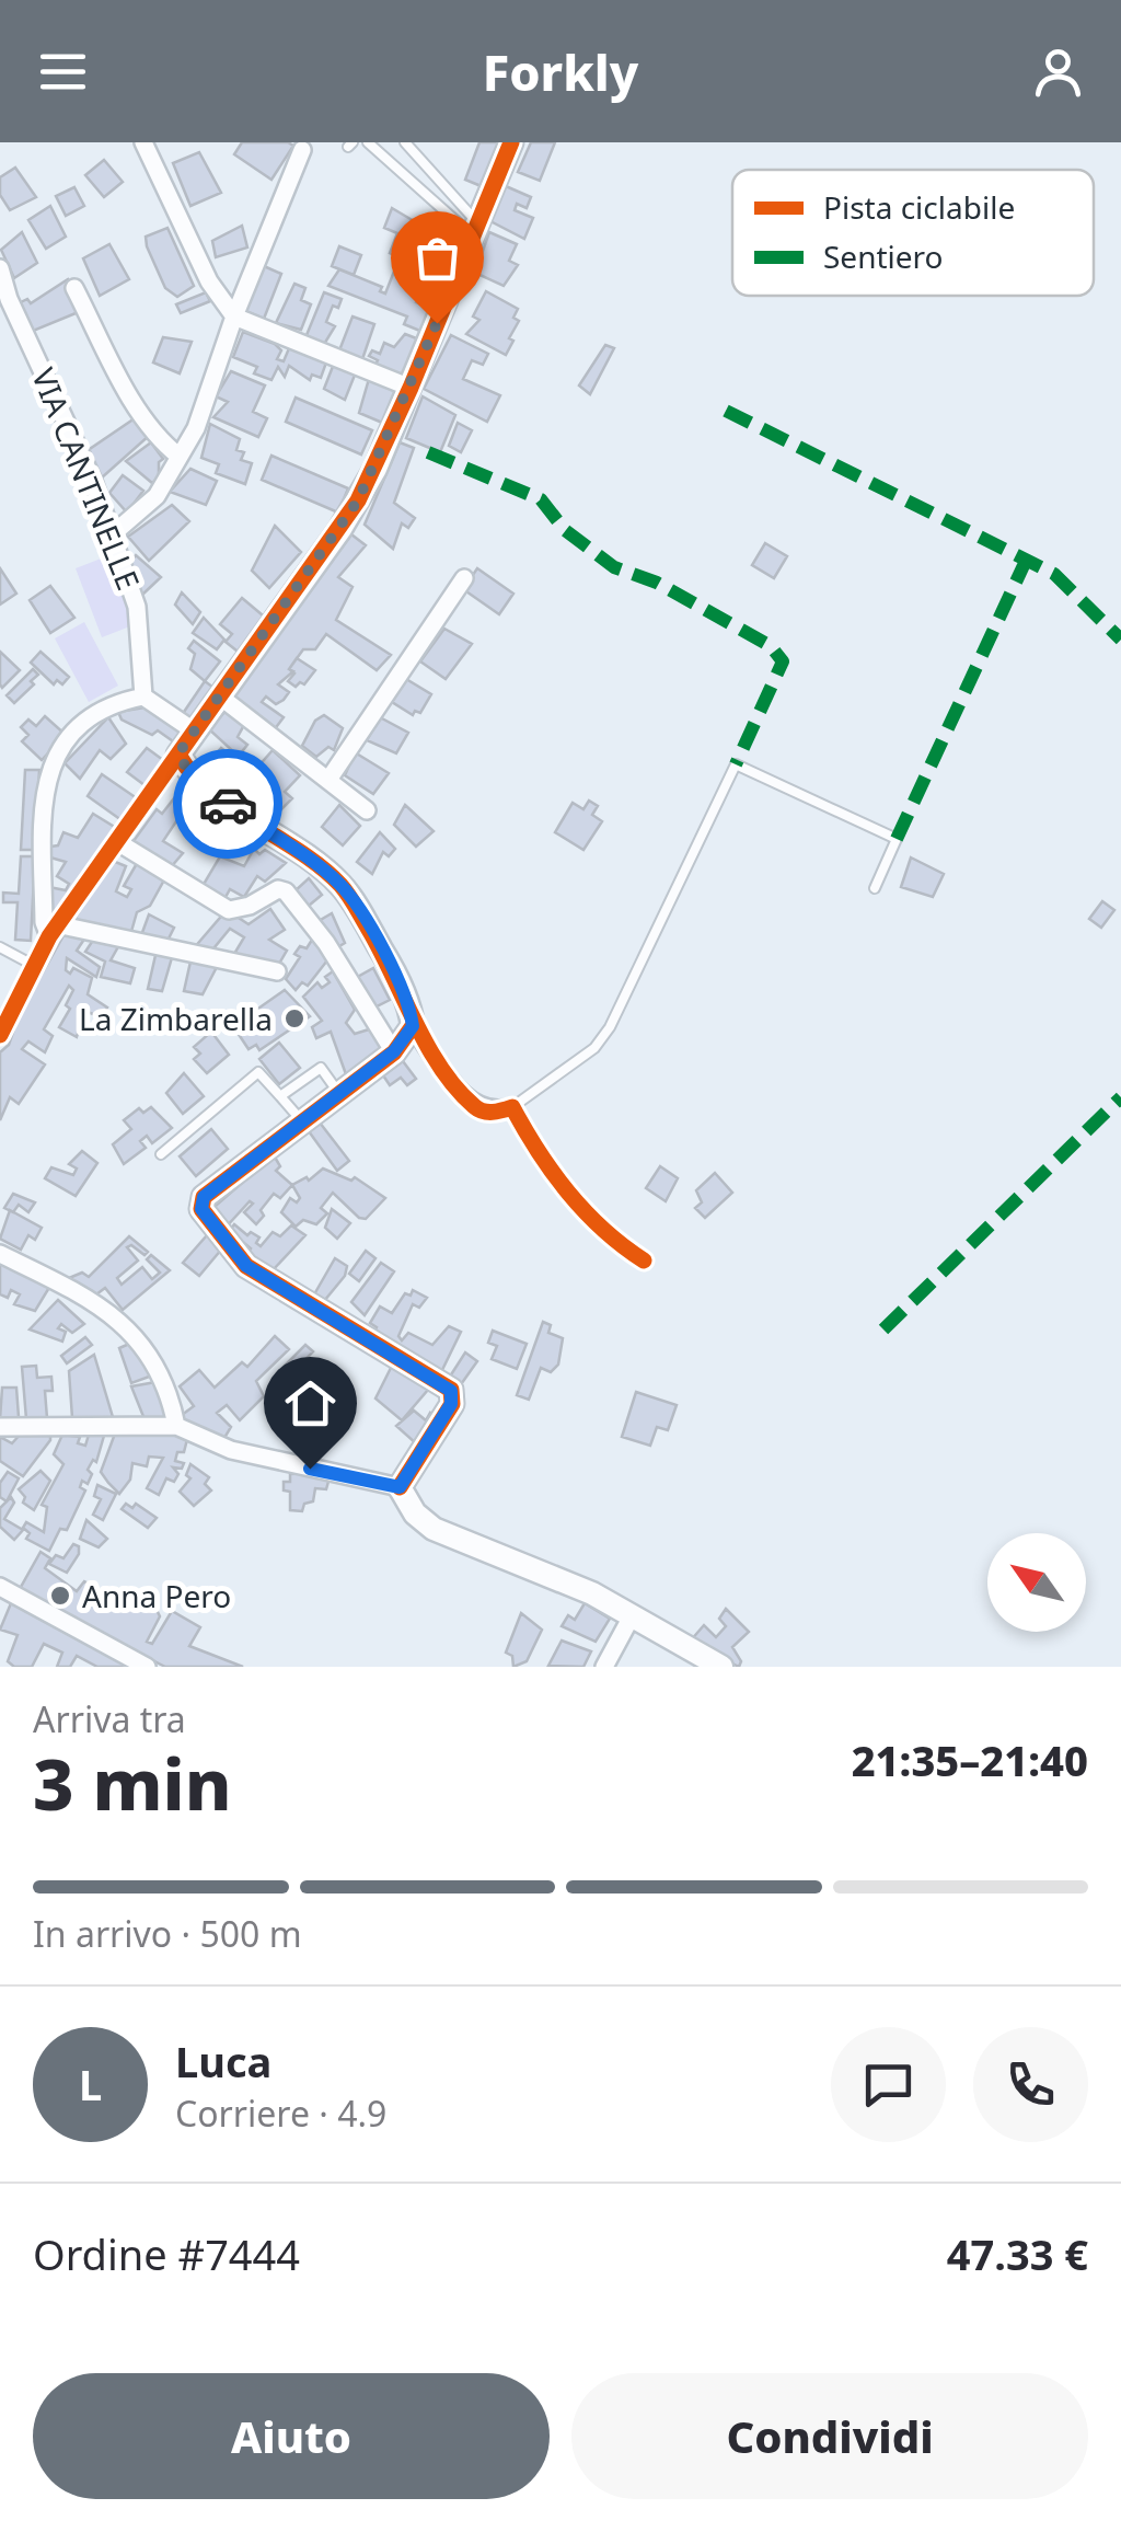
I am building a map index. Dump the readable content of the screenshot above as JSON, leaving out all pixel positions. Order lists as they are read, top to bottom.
{
  "streets": {
    "street": ["VIA CANTINELLE"]
  },
  "places": ["La Zimbarella", "Anna Pero"],
  "legend": ["Pista ciclabile", "Sentiero"],
  "north": "top left",
  "page": {
    "header": "Forkly",
    "heading": ["3 min", "Arriva tra", "21:35–21:40"],
    "panel": [
      "Luca",
      "Corriere · 4.9",
      "Ordine #7444",
      "47.33 €"
    ],
    "bar": "In arrivo · 500 m",
    "round": "L",
    "buttons": ["Aiuto", "Condividi"]
  }
}
